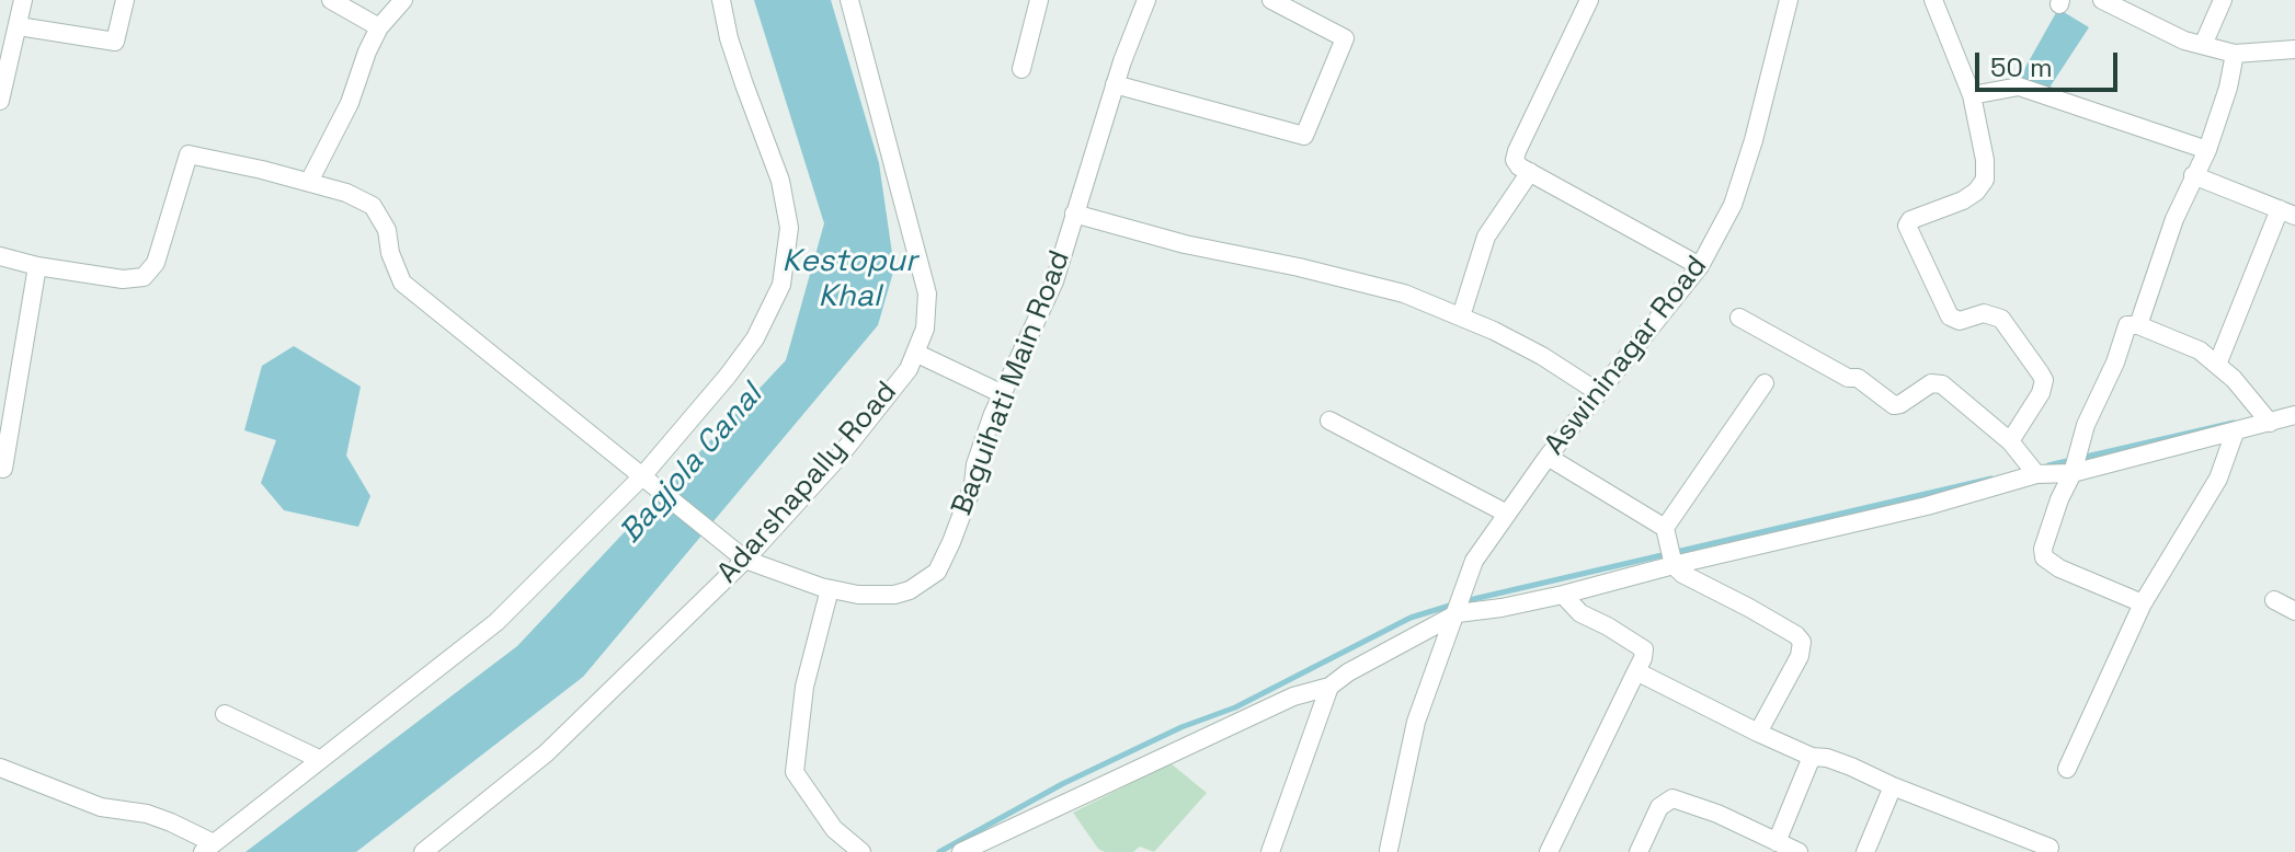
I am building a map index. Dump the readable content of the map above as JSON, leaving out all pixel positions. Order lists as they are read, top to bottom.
{
  "streets": {
    "street": ["Aswininagar Road", "Baguihati Main Road", "Adarshapally Road"]
  },
  "crossings": [
    ["Baguihati Main Road", "Adarshapally Road"]
  ],
  "water": ["Kestopur Khal", "Bagjola Canal"],
  "scale_bar": "50 m"
}
